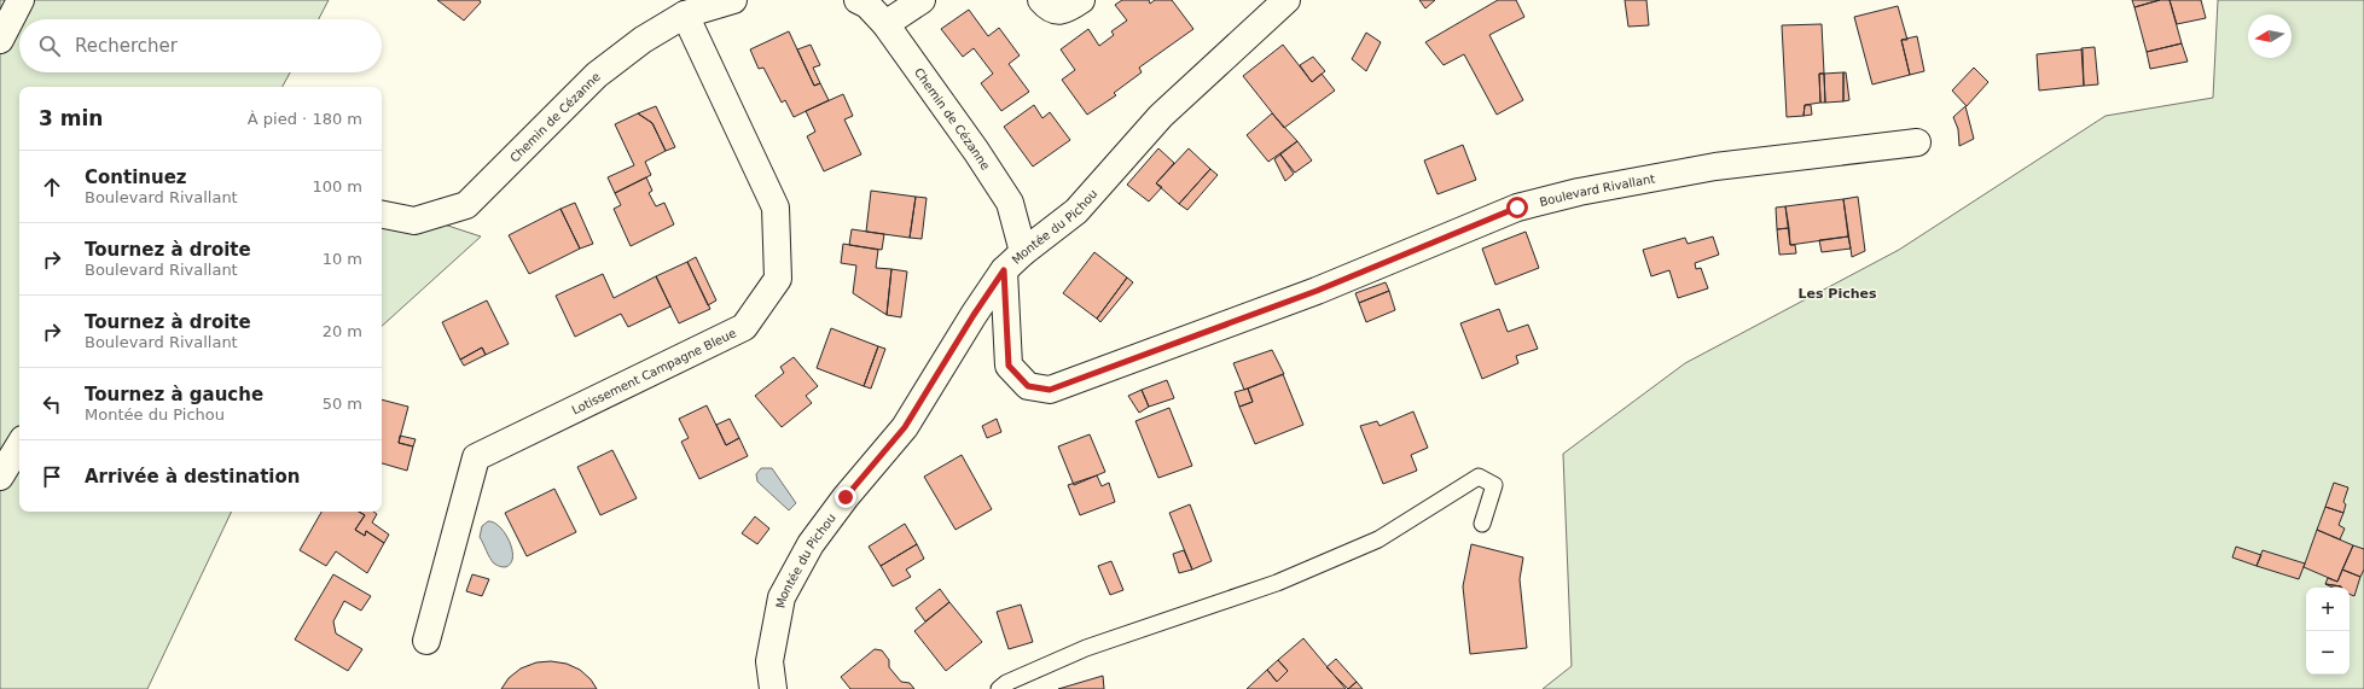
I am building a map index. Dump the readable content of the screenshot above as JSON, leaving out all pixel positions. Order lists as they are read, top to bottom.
{
  "streets": {
    "street": [
      "Chemin de Cézanne",
      "Boulevard Rivallant",
      "Montée du Pichou",
      "Lotissement Campagne Bleue"
    ]
  },
  "crossings": [
    ["Chemin de Cézanne", "Boulevard Rivallant"],
    ["Chemin de Cézanne", "Montée du Pichou"],
    ["Chemin de Cézanne", "Lotissement Campagne Bleue"],
    ["Boulevard Rivallant", "Montée du Pichou"]
  ],
  "districts": ["Les Piches"],
  "north": "left",
  "page": {
    "search": "Rechercher",
    "heading": ["3 min", "À pied · 180 m"],
    "list": [
      ["Continuez", "Boulevard Rivallant", "100 m"],
      ["Tournez à droite", "Boulevard Rivallant", "10 m"],
      ["Tournez à droite", "Boulevard Rivallant", "20 m"],
      ["Tournez à gauche", "Montée du Pichou", "50 m"],
      "Arrivée à destination"
    ],
    "map_buttons": ["+", "−"]
  }
}
